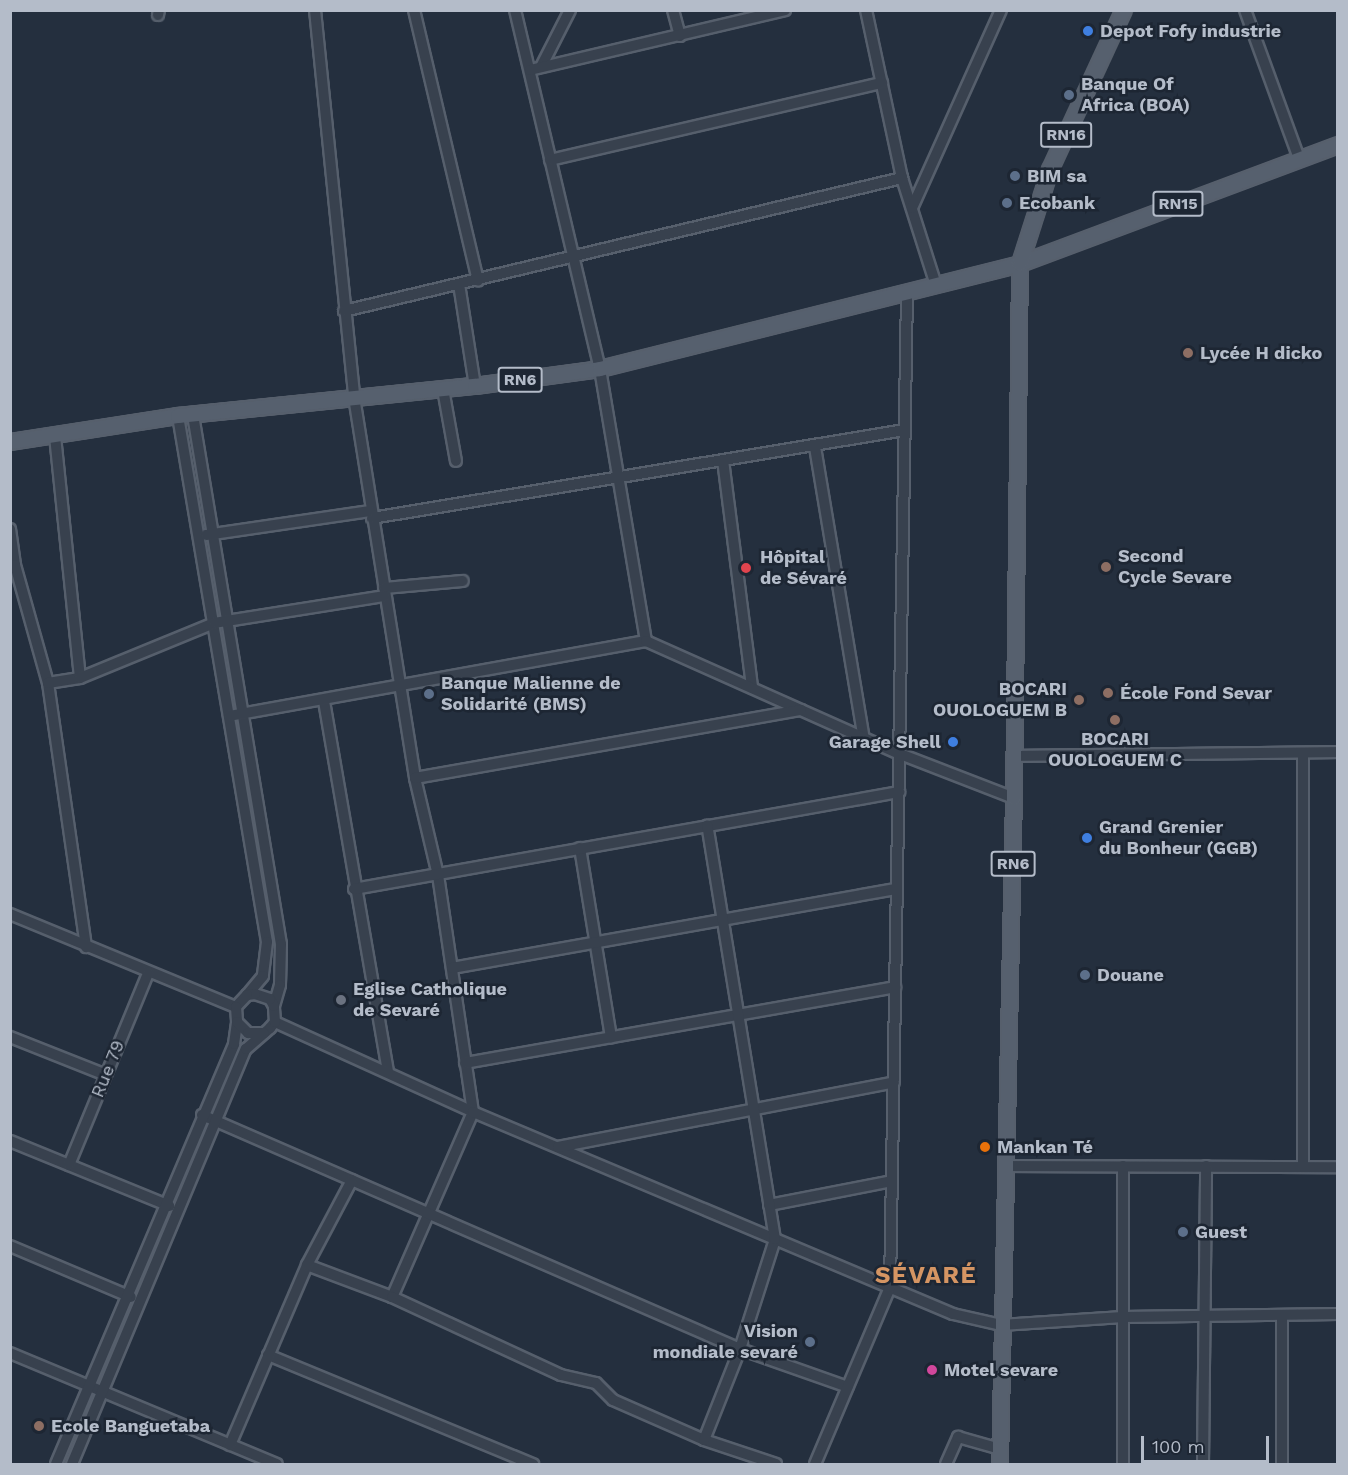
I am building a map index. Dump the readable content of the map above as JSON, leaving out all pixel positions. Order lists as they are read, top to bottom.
{
  "streets": {
    "main road": ["RN16", "RN15", "RN6"],
    "street": ["Rue 79"]
  },
  "crossings": [
    ["RN16", "RN15"],
    ["RN16", "RN6"],
    ["RN15", "RN6"]
  ],
  "districts": ["SÉVARÉ"],
  "places": [
    "Depot Fofy industrie",
    "Banque Of Africa (BOA)",
    "BIM sa",
    "Ecobank",
    "Lycée H dicko",
    "Second Cycle Sevare",
    "Hôpital de Sévaré",
    "École Fond Sevar",
    "Banque Malienne de Solidarité (BMS)",
    "BOCARI OUOLOGUEM B",
    "BOCARI OUOLOGUEM C",
    "Garage Shell",
    "Grand Grenier du Bonheur (GGB)",
    "Douane",
    "Eglise Catholique de Sevaré",
    "Mankan Té",
    "Guest",
    "Vision mondiale sevaré",
    "Motel sevare",
    "Ecole Banguetaba"
  ],
  "scale_bar": "100 m"
}
